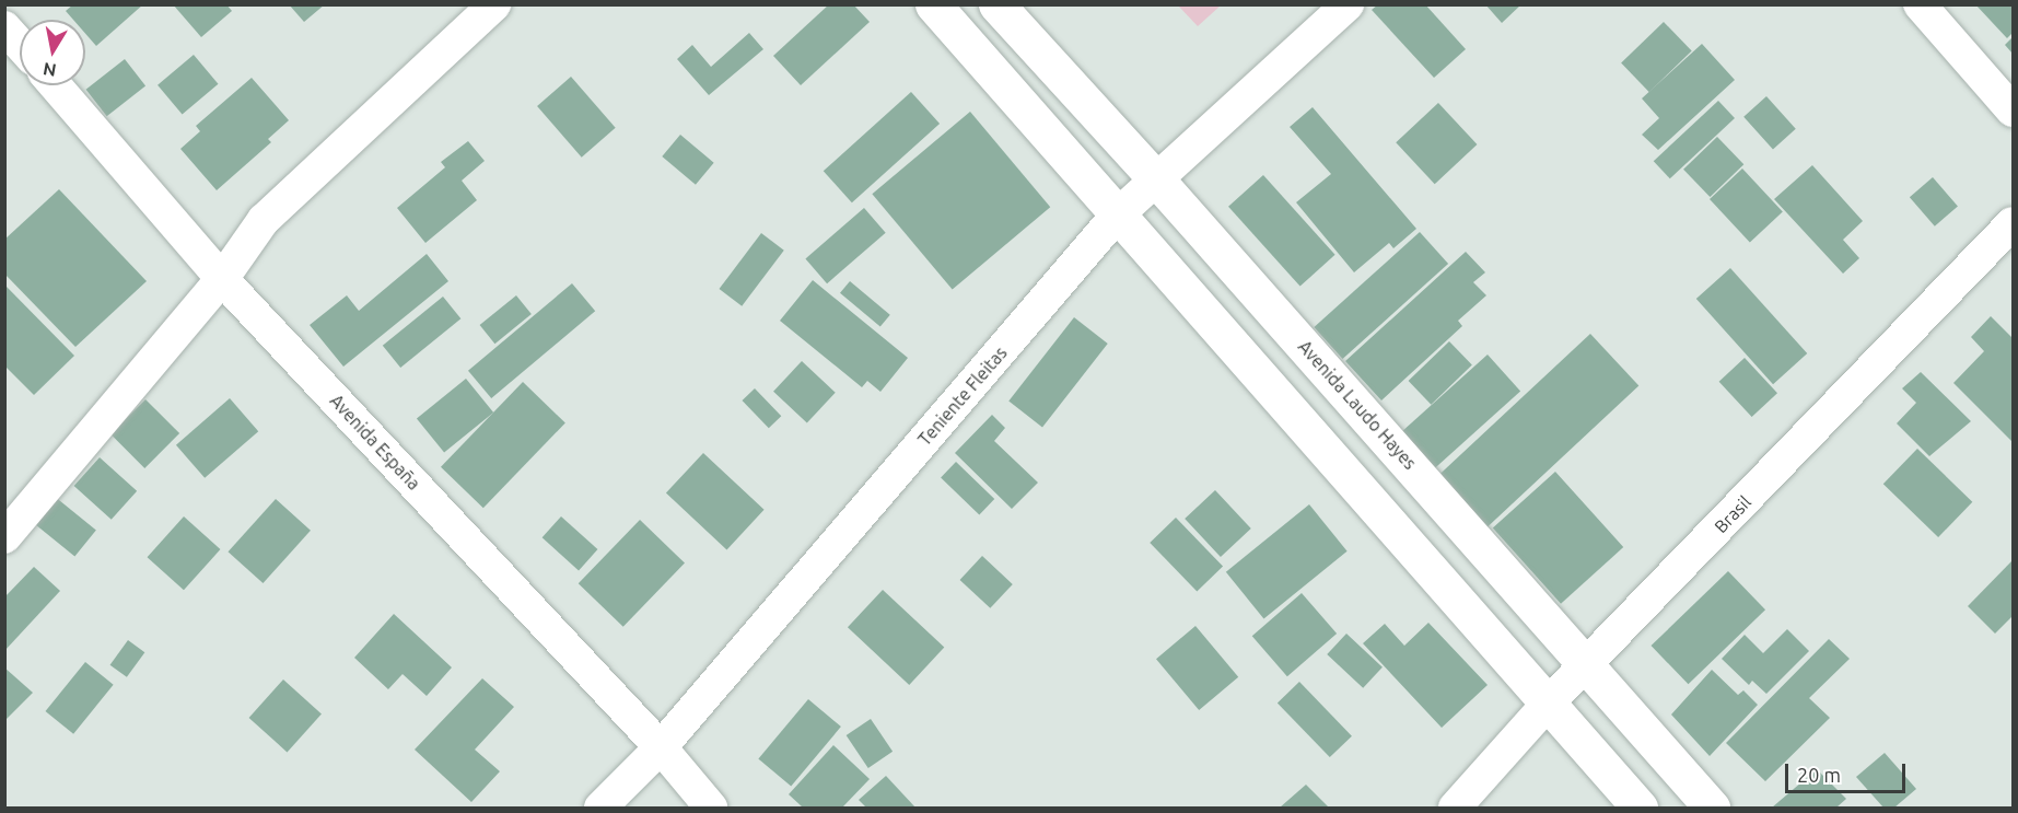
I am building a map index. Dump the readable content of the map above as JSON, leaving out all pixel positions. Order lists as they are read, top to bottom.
{
  "streets": {
    "street": [
      "Teniente Fleitas",
      "Avenida Laudo Hayes",
      "Avenida España",
      "Brasil"
    ]
  },
  "crossings": [
    ["Teniente Fleitas", "Avenida Laudo Hayes"],
    ["Teniente Fleitas", "Avenida España"],
    ["Avenida Laudo Hayes", "Brasil"]
  ],
  "scale_bar": "20 m",
  "north": "bottom"
}
